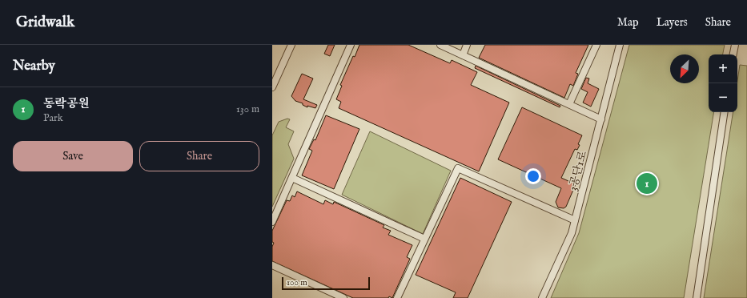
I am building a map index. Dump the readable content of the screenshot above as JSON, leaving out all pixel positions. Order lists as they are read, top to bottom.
{
  "streets": {
    "street": ["3공단1로"]
  },
  "scale_bar": "100 m",
  "north": "bottom left",
  "page": {
    "header": "Gridwalk",
    "nav": ["Map", "Layers", "Share"],
    "heading": "Nearby",
    "map_buttons": ["+", "−"],
    "list": [
      {
        "mark": "1",
        "name": "동락공원",
        "note": "Park",
        "value": "130 m"
      }
    ],
    "buttons": ["Save", "Share"],
    "pins": "1",
    "scale": "100 m"
  }
}
